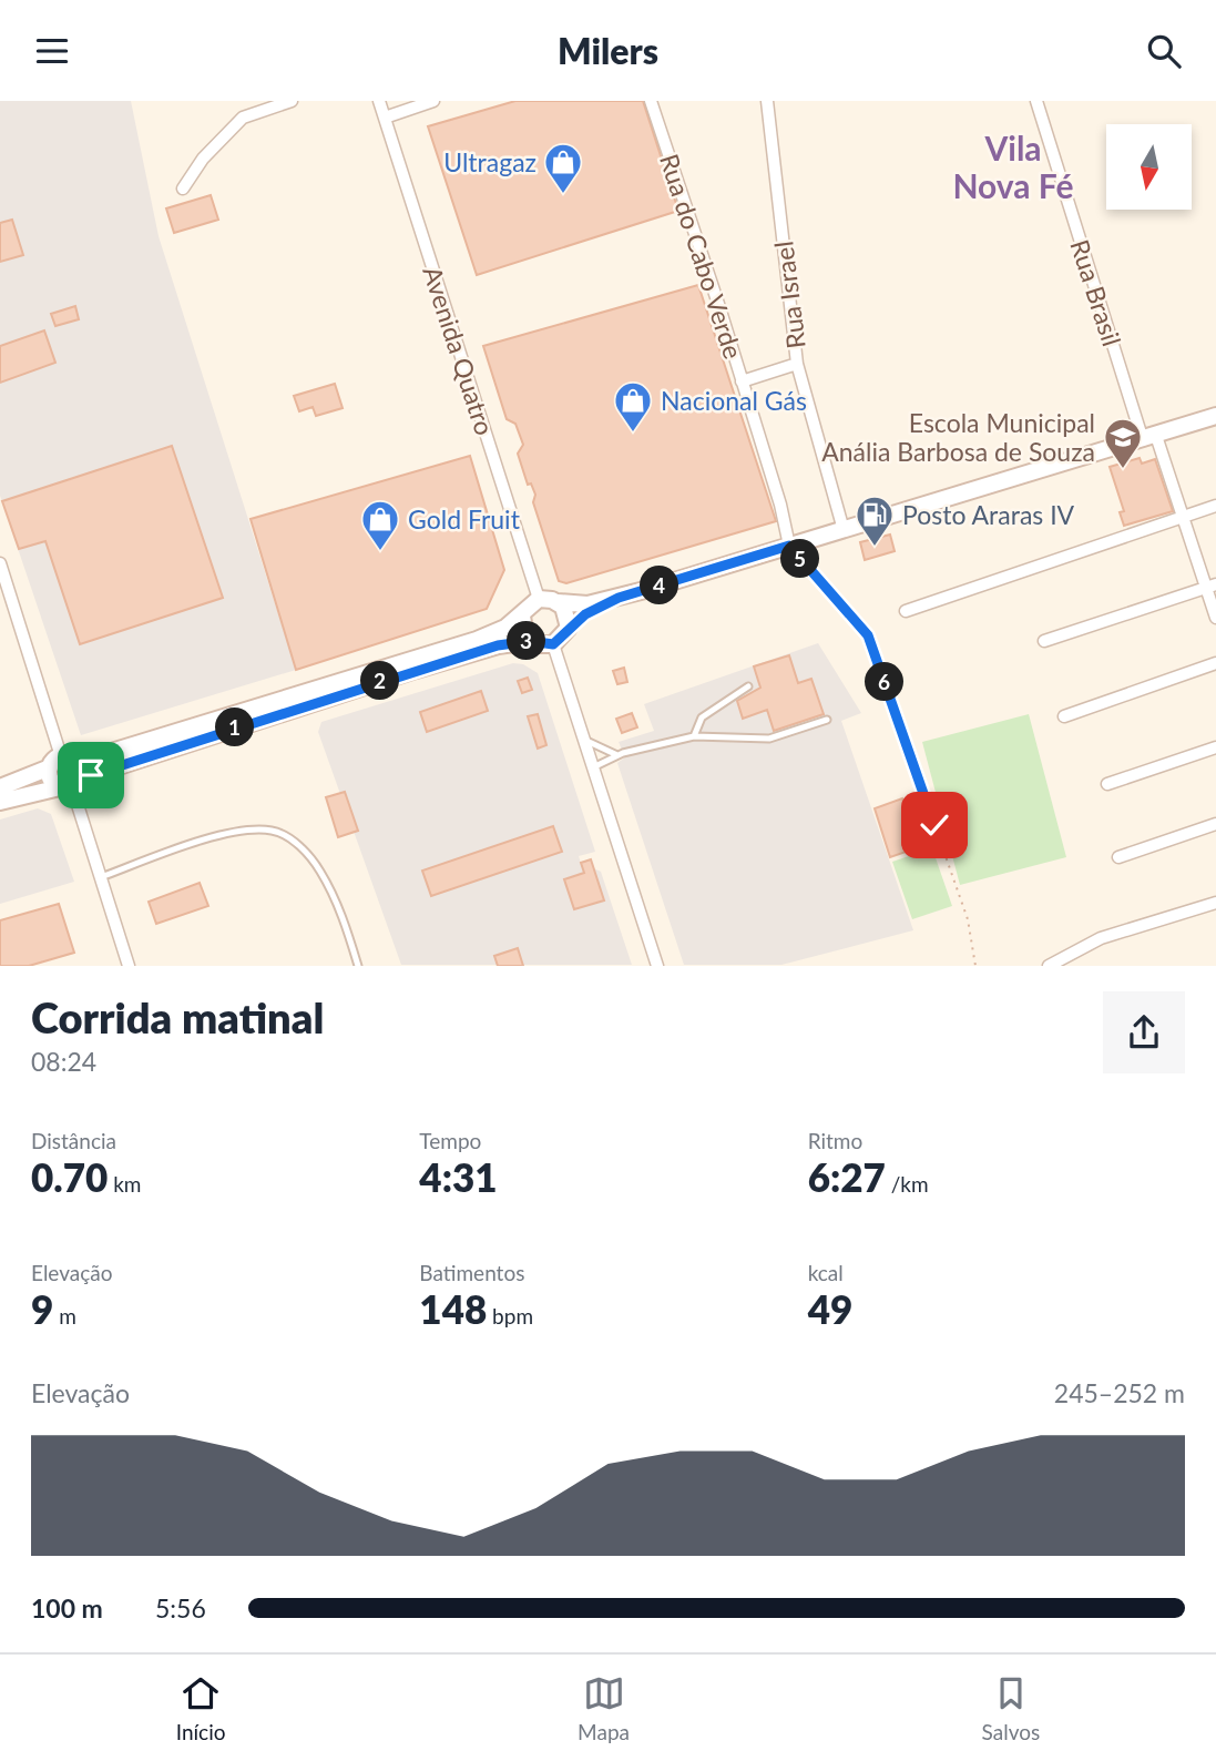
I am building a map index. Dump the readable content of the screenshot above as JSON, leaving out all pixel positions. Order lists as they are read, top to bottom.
{
  "streets": {
    "street": [
      "Rua do Cabo Verde",
      "Rua Brasil",
      "Rua Israel",
      "Avenida Quatro"
    ]
  },
  "districts": ["Vila Nova Fé"],
  "places": {
    "shop": ["Ultragaz", "Nacional Gás", "Gold Fruit"],
    "school or university": ["Escola Municipal Anália Barbosa de Souza"],
    "fuel station": ["Posto Araras IV"]
  },
  "north": "bottom",
  "page": {
    "header": "Milers",
    "pins": [
      "5",
      "4",
      "3",
      "2",
      "6",
      "1"
    ],
    "heading": ["Corrida matinal", "08:24"],
    "stats": [
      ["Distância", "0.70 km"],
      ["Tempo", "4:31"],
      ["Ritmo", "6:27 /km"],
      ["Elevação", "9 m"],
      ["Batimentos", "148 bpm"],
      ["kcal", "49"]
    ],
    "chart": ["Elevação", "245–252 m"],
    "list": [
      {
        "name": "100 m",
        "note": "5:56"
      }
    ],
    "tabs": ["Início", "Mapa", "Salvos"]
  }
}
